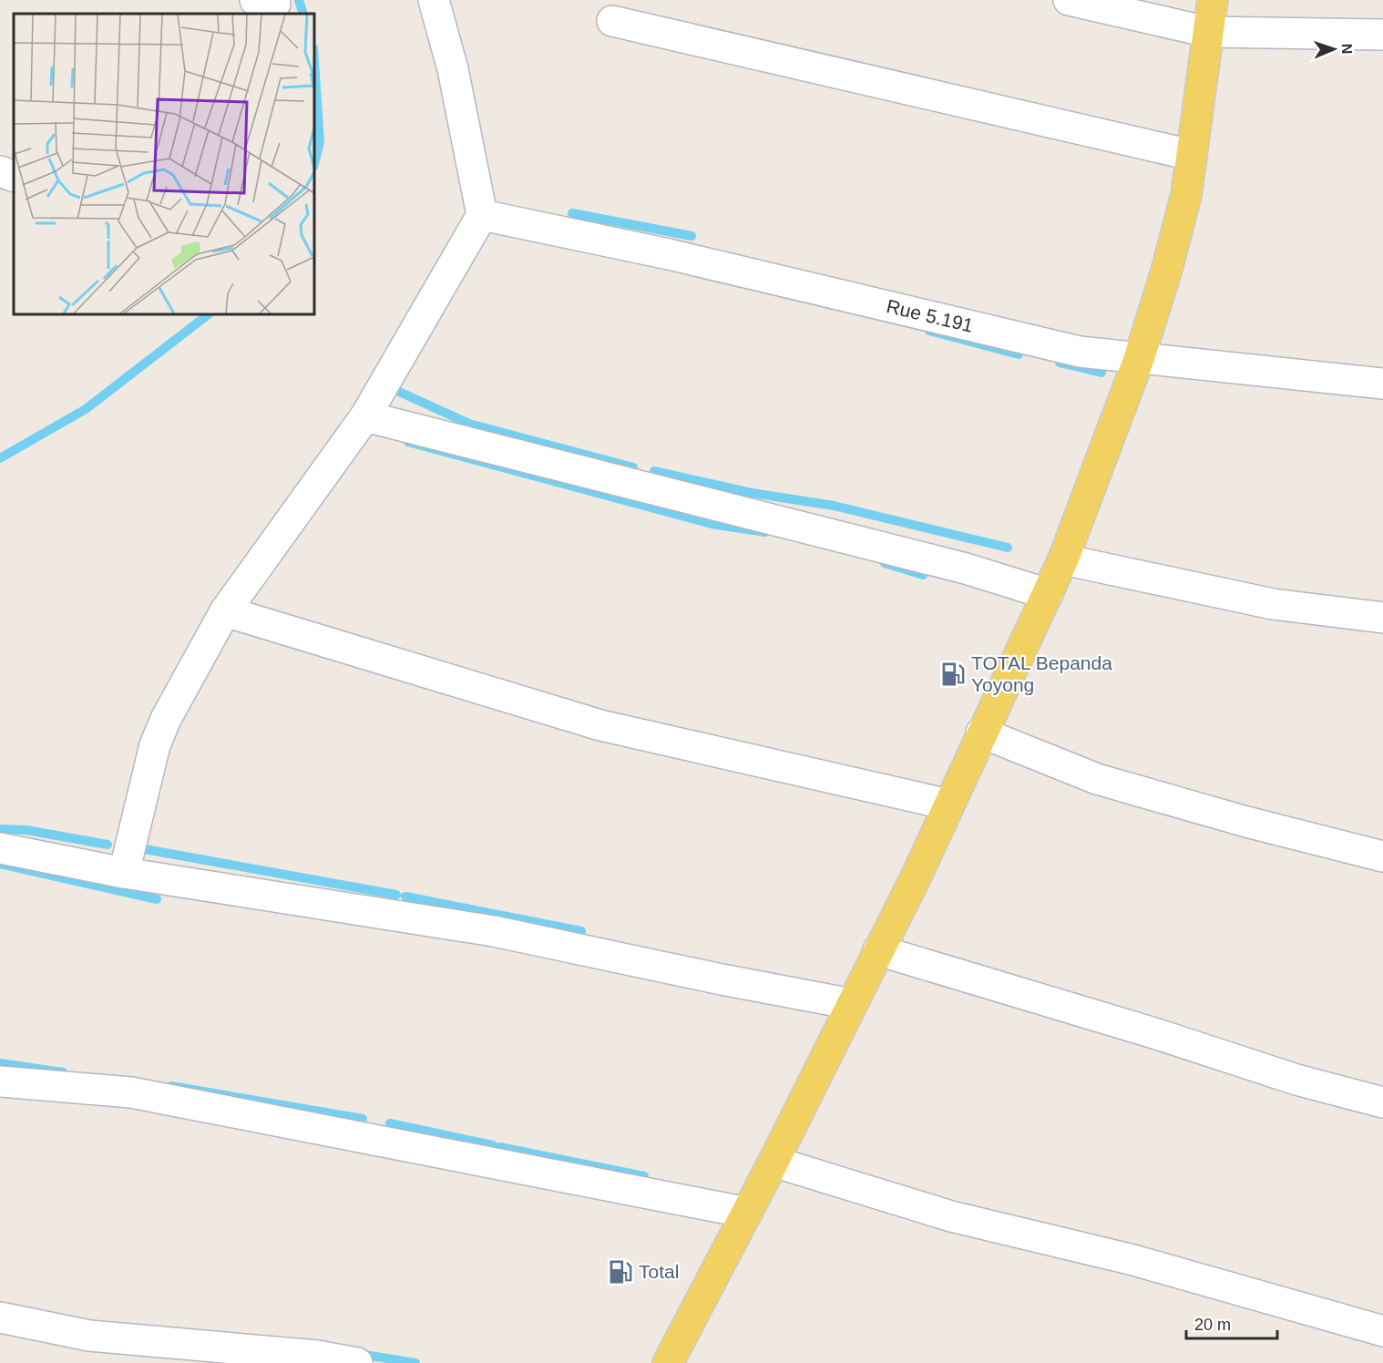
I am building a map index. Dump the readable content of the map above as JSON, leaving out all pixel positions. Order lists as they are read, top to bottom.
{
  "streets": {
    "street": ["Rue 5.191"]
  },
  "places": {
    "fuel station": ["TOTAL Bepanda Yoyong", "Total"]
  },
  "scale_bar": "20 m",
  "north": "right"
}
